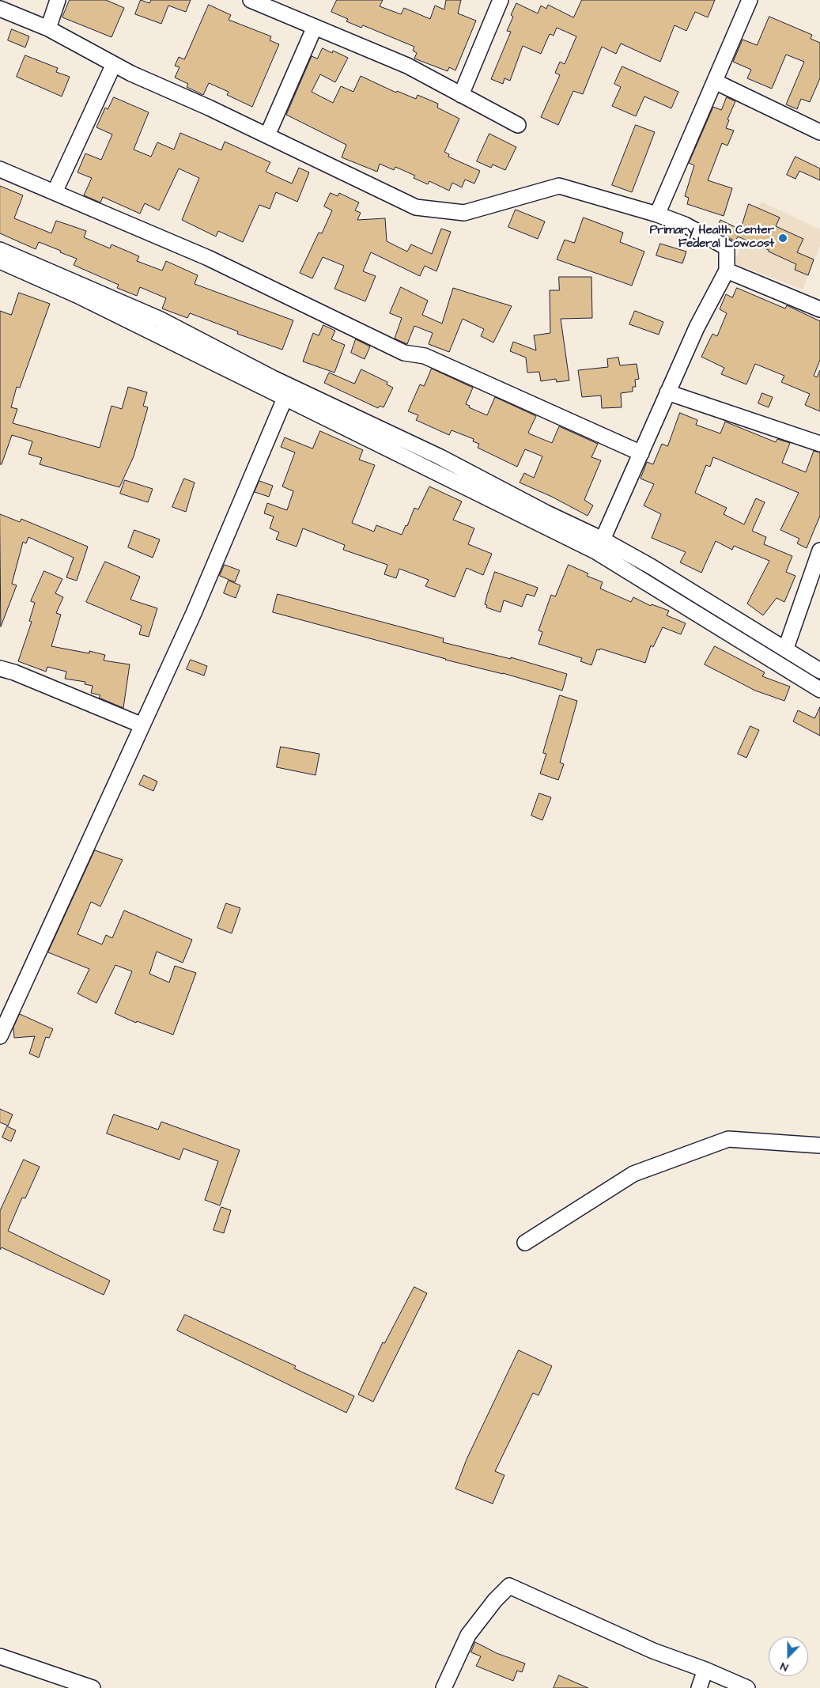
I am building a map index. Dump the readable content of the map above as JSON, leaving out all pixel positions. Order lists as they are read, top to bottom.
{
  "places": ["Primary Health Center Federal Lowcost"],
  "north": "bottom"
}
